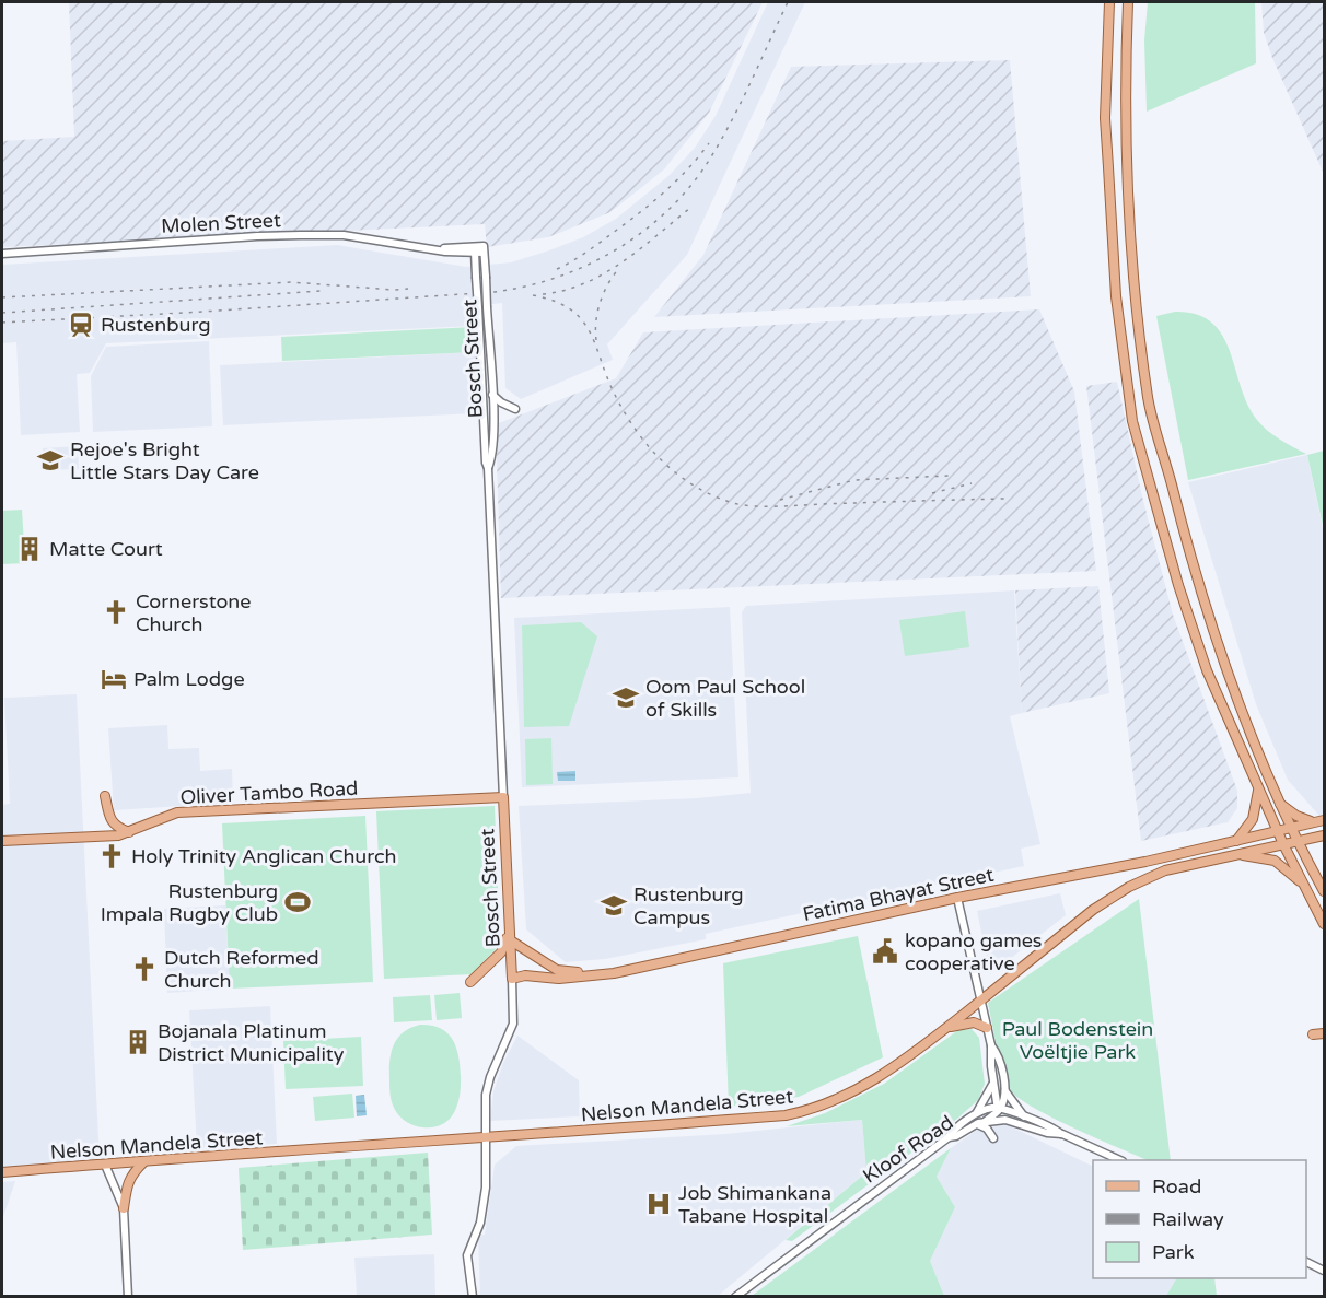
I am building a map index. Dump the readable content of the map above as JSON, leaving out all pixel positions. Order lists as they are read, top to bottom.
{
  "streets": {
    "main road": [
      "Bosch Street",
      "Oliver Tambo Road",
      "Fatima Bhayat Street",
      "Nelson Mandela Street"
    ],
    "street": ["Molen Street", "Kloof Road"]
  },
  "crossings": [
    ["Bosch Street", "Oliver Tambo Road"],
    ["Bosch Street", "Fatima Bhayat Street"],
    ["Bosch Street", "Nelson Mandela Street"]
  ],
  "parks": ["Paul Bodenstein Voëltjie Park"],
  "places": {
    "station": ["Rustenburg"],
    "school or university": ["Rejoe's Bright Little Stars Day Care", "Oom Paul School of Skills", "Rustenburg Campus"],
    "building": ["Matte Court", "Bojanala Platinum District Municipality"],
    "church": ["Cornerstone Church", "Holy Trinity Anglican Church", "Dutch Reformed Church"],
    "hotel": ["Palm Lodge"],
    "sports": ["Rustenburg Impala Rugby Club"],
    "public building": ["kopano games cooperative"],
    "hospital": ["Job Shimankana Tabane Hospital"]
  },
  "legend": ["Road", "Railway", "Park"]
}
